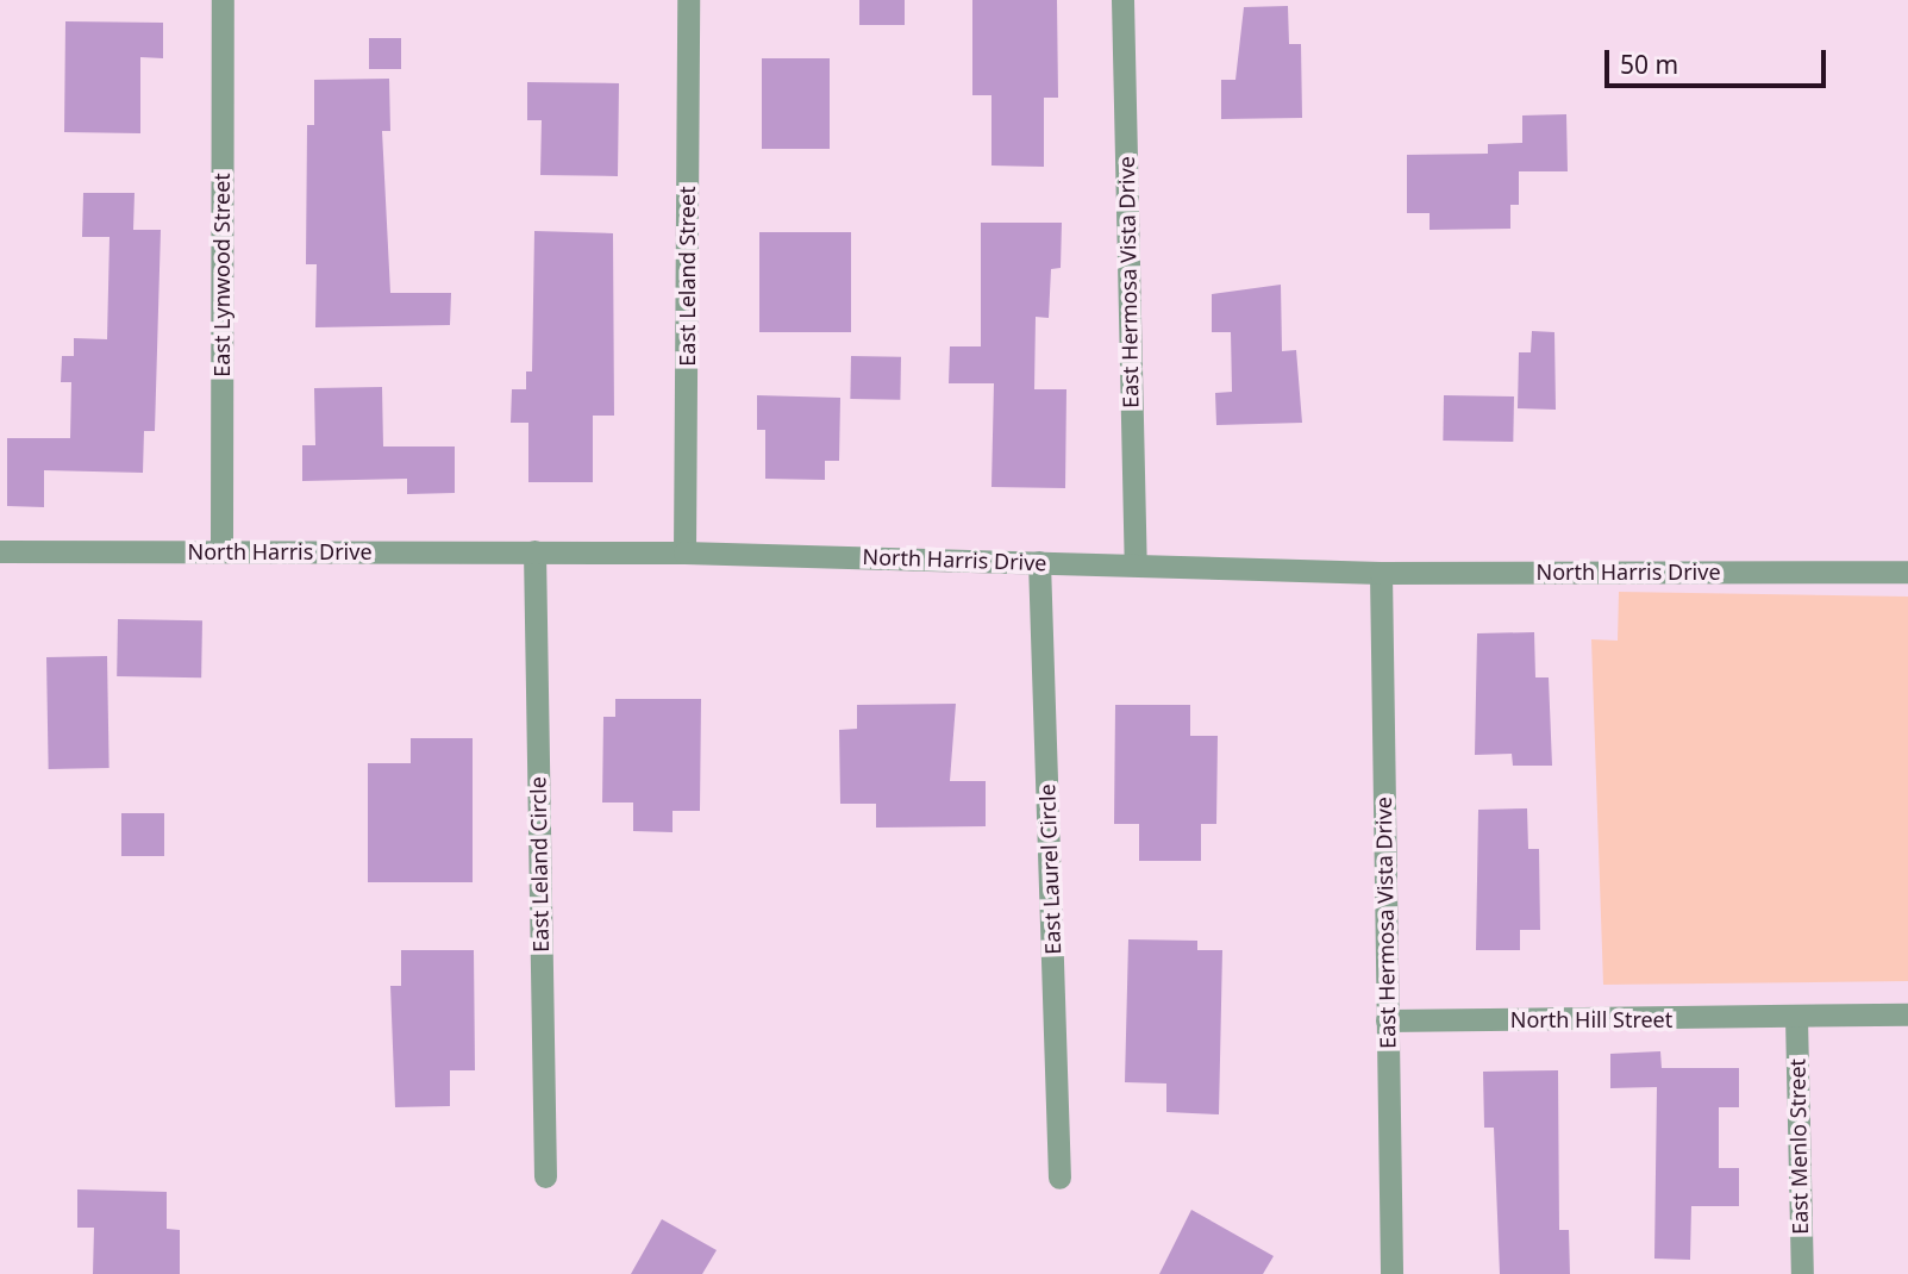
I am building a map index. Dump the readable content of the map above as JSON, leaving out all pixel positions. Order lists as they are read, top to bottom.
{
  "streets": {
    "street": [
      "East Lynwood Street",
      "East Leland Street",
      "East Hermosa Vista Drive",
      "North Harris Drive",
      "East Leland Circle",
      "East Laurel Circle",
      "North Hill Street",
      "East Menlo Street"
    ]
  },
  "crossings": [
    ["East Lynwood Street", "North Harris Drive"],
    ["East Leland Street", "North Harris Drive"],
    ["East Hermosa Vista Drive", "North Harris Drive"],
    ["East Hermosa Vista Drive", "North Hill Street"],
    ["North Harris Drive", "East Leland Circle"],
    ["North Harris Drive", "East Laurel Circle"],
    ["North Hill Street", "East Menlo Street"]
  ],
  "scale_bar": "50 m"
}
